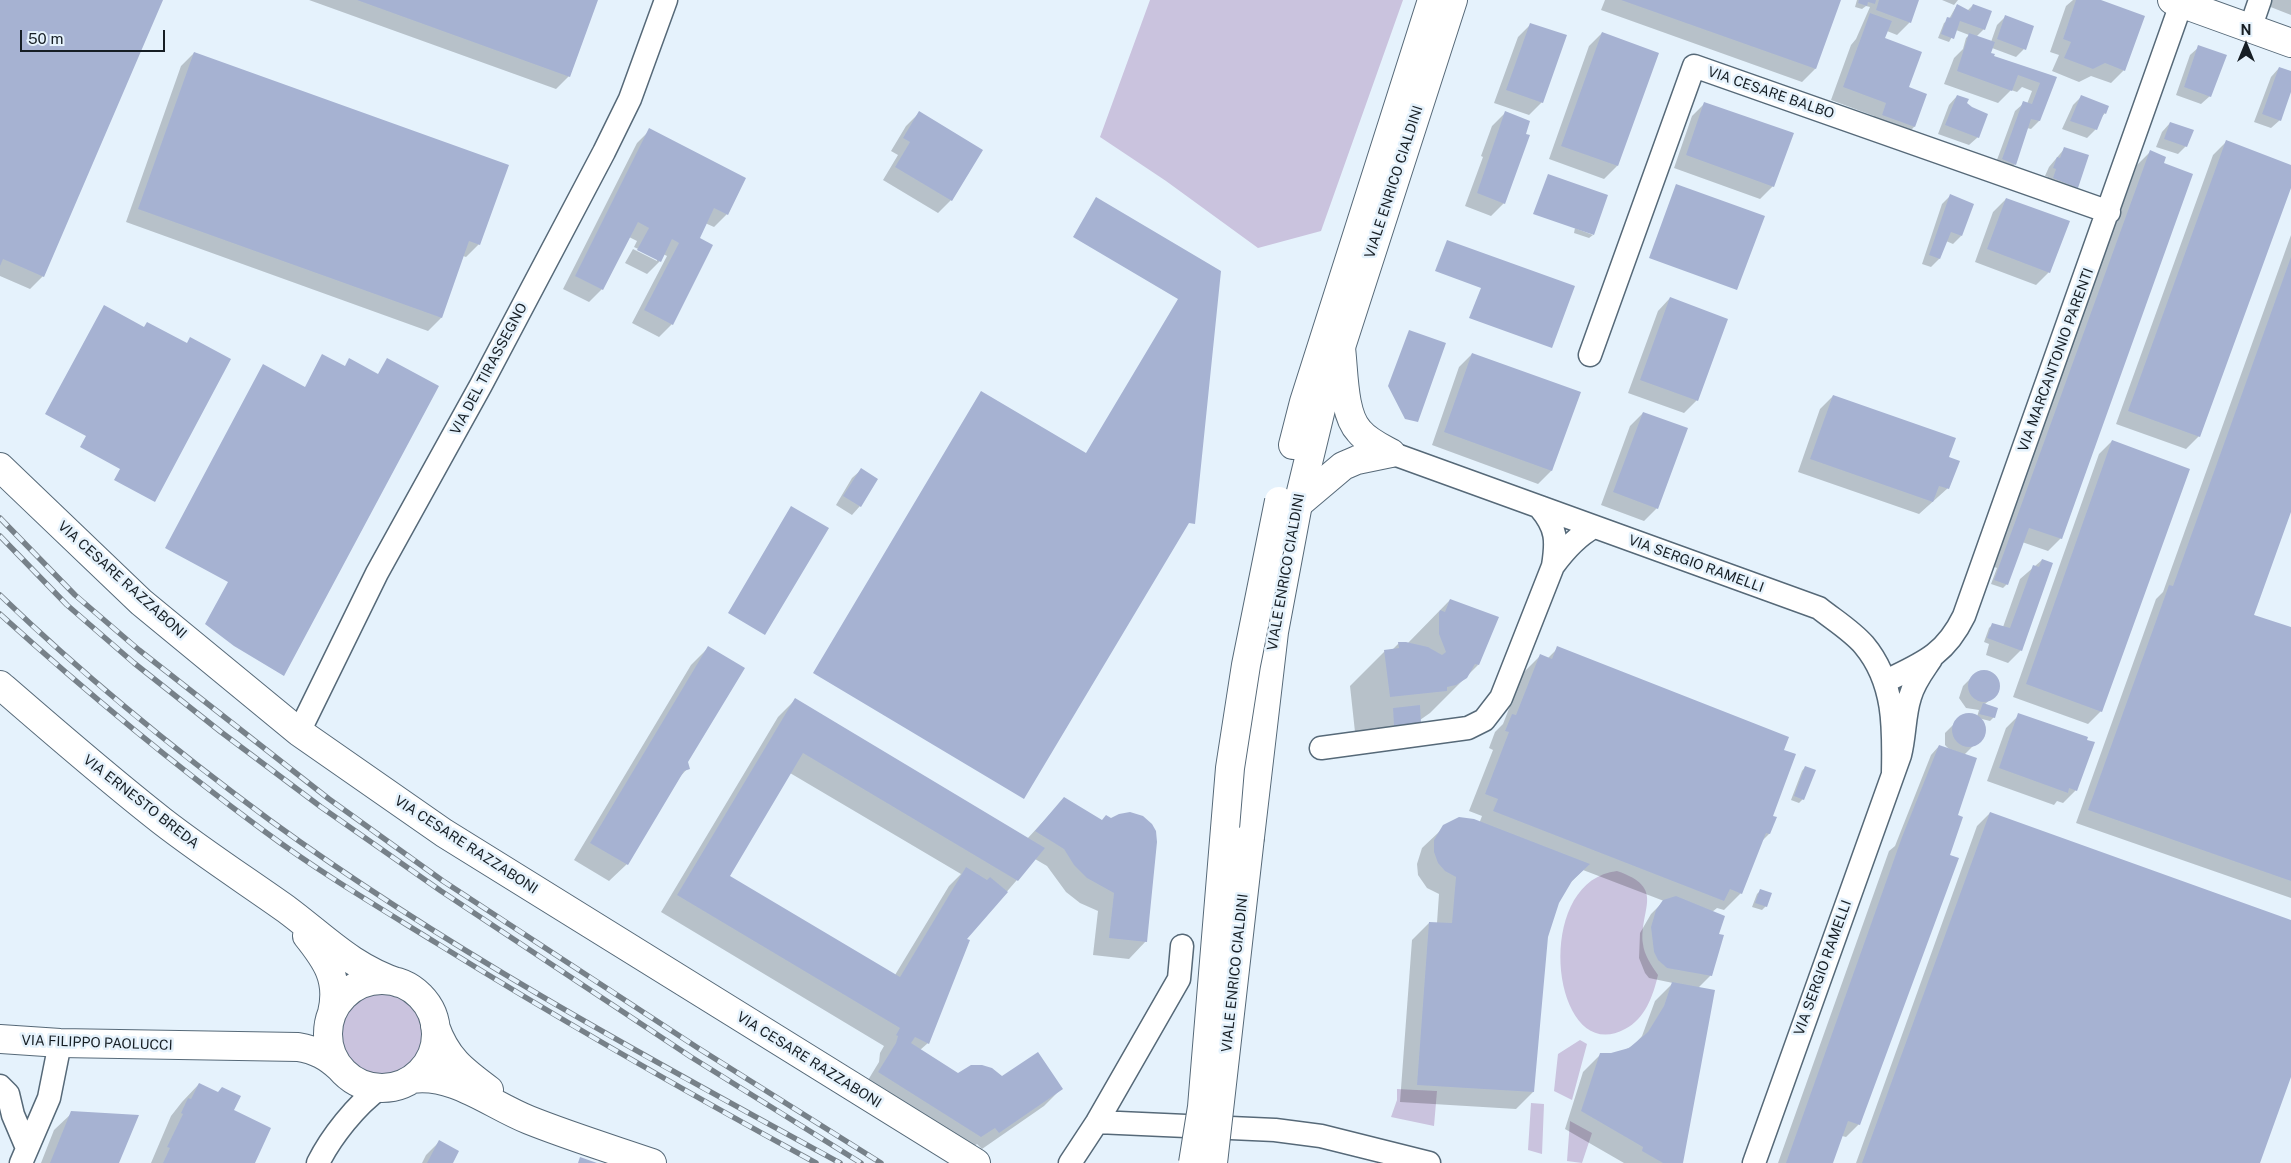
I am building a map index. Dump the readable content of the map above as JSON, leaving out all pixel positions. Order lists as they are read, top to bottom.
{
  "streets": {
    "street": [
      "VIA CESARE BALBO",
      "VIALE ENRICO CIALDINI",
      "VIA MARCANTONIO PARENTI",
      "VIA DEL TIRASSEGNO",
      "VIA SERGIO RAMELLI",
      "VIA CESARE RAZZABONI",
      "VIA ERNESTO BREDA",
      "VIA FILIPPO PAOLUCCI"
    ]
  },
  "crossings": [
    ["VIA CESARE BALBO", "VIA MARCANTONIO PARENTI"],
    ["VIA MARCANTONIO PARENTI", "VIA SERGIO RAMELLI"],
    ["VIA DEL TIRASSEGNO", "VIA CESARE RAZZABONI"],
    ["VIA ERNESTO BREDA", "VIA FILIPPO PAOLUCCI"]
  ],
  "scale_bar": "50 m",
  "north": "top"
}
